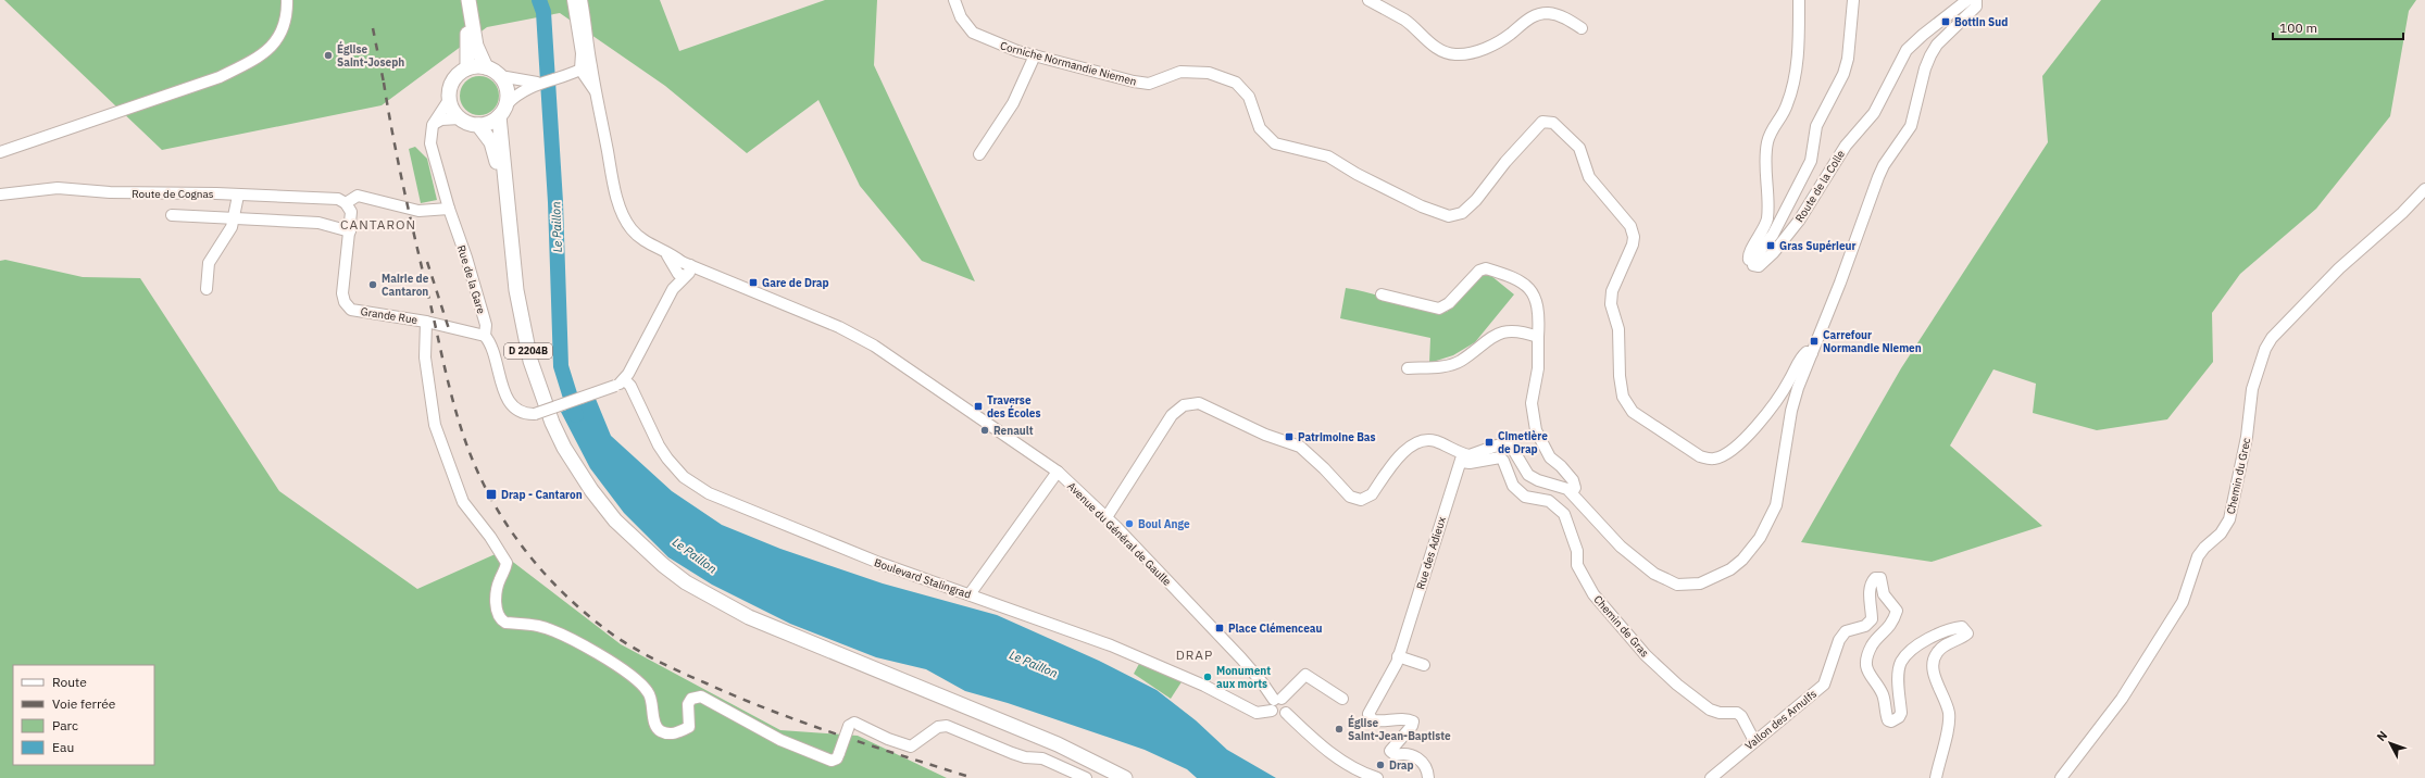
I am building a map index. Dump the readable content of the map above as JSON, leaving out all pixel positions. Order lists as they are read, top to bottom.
{
  "streets": {
    "main road": ["D 2204B"],
    "street": [
      "Corniche Normandie Niemen",
      "Route de la Colle",
      "Route de Cognas",
      "Rue de la Gare",
      "Grande Rue",
      "Chemin du Grec",
      "Avenue du Général de Gaulle",
      "Rue des Adieux",
      "Boulevard Stalingrad",
      "Chemin de Gras",
      "Vallon des Arnulfs"
    ]
  },
  "crossings": [
    ["Route de Cognas", "Grande Rue"],
    ["Rue de la Gare", "Grande Rue"],
    ["Rue de la Gare", "D 2204B"],
    ["Rue de la Gare", "Boulevard Stalingrad"],
    ["Avenue du Général de Gaulle", "Boulevard Stalingrad"],
    ["Rue des Adieux", "Chemin de Gras"],
    ["Chemin de Gras", "Vallon des Arnulfs"]
  ],
  "districts": ["CANTARON", "DRAP"],
  "water": ["Le Paillon"],
  "places": {
    "transit": [
      "Bottin Sud",
      "Gras Supérieur",
      "Gare de Drap",
      "Carrefour Normandie Niemen",
      "Traverse des Écoles",
      "Patrimoine Bas",
      "Cimetière de Drap",
      "Drap - Cantaron",
      "Place Clémenceau"
    ],
    "other": [
      "Église Saint-Joseph",
      "Mairie de Cantaron",
      "Renault",
      "Boul Ange",
      "Monument aux morts",
      "Église Saint-Jean-Baptiste",
      "Drap"
    ]
  },
  "legend": [
    "Route",
    "Voie ferrée",
    "Parc",
    "Eau"
  ],
  "scale_bar": "100 m",
  "north": "top left"
}
